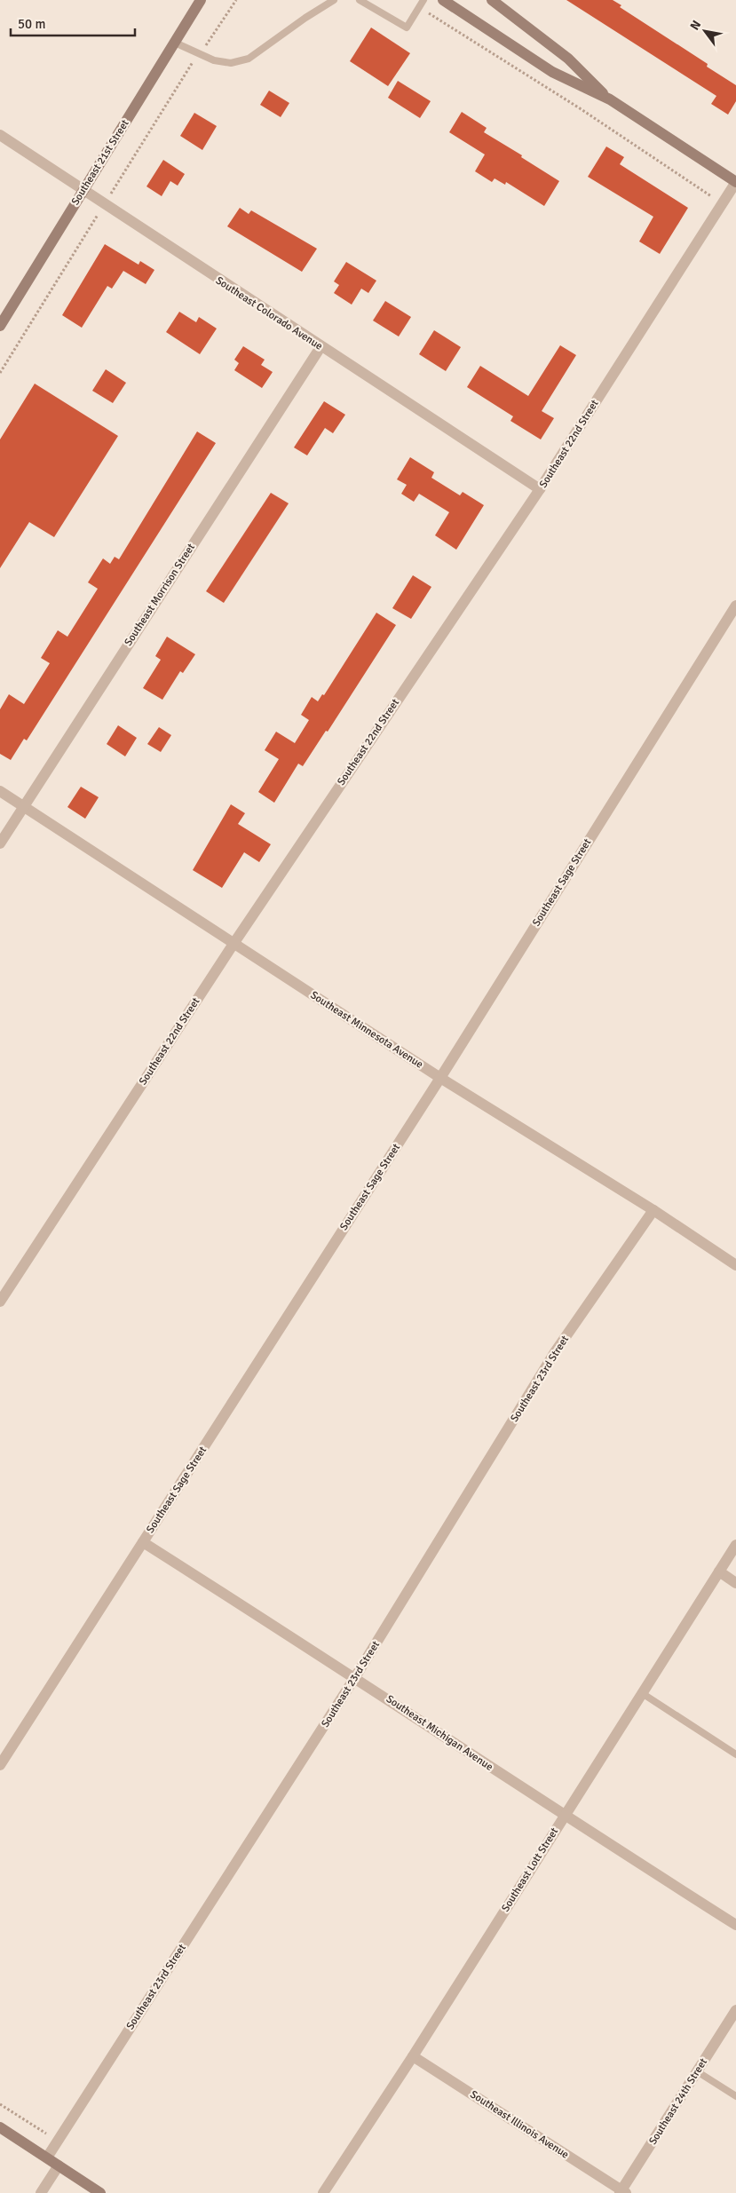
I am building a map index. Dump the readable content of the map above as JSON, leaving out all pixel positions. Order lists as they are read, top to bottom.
{
  "streets": {
    "main road": ["Southeast 21st Street"],
    "street": [
      "Southeast Colorado Avenue",
      "Southeast 22nd Street",
      "Southeast Morrison Street",
      "Southeast Sage Street",
      "Southeast Minnesota Avenue",
      "Southeast 23rd Street",
      "Southeast Michigan Avenue",
      "Southeast Lott Street",
      "Southeast 24th Street",
      "Southeast Illinois Avenue"
    ]
  },
  "crossings": [
    ["Southeast 21st Street", "Southeast Colorado Avenue"],
    ["Southeast Colorado Avenue", "Southeast 22nd Street"],
    ["Southeast Colorado Avenue", "Southeast Morrison Street"],
    ["Southeast 22nd Street", "Southeast Minnesota Avenue"],
    ["Southeast Morrison Street", "Southeast Minnesota Avenue"],
    ["Southeast Sage Street", "Southeast Minnesota Avenue"],
    ["Southeast Sage Street", "Southeast Michigan Avenue"],
    ["Southeast Minnesota Avenue", "Southeast 23rd Street"],
    ["Southeast 23rd Street", "Southeast Michigan Avenue"],
    ["Southeast Michigan Avenue", "Southeast Lott Street"],
    ["Southeast Lott Street", "Southeast Illinois Avenue"],
    ["Southeast 24th Street", "Southeast Illinois Avenue"]
  ],
  "scale_bar": "50 m",
  "north": "top left"
}
